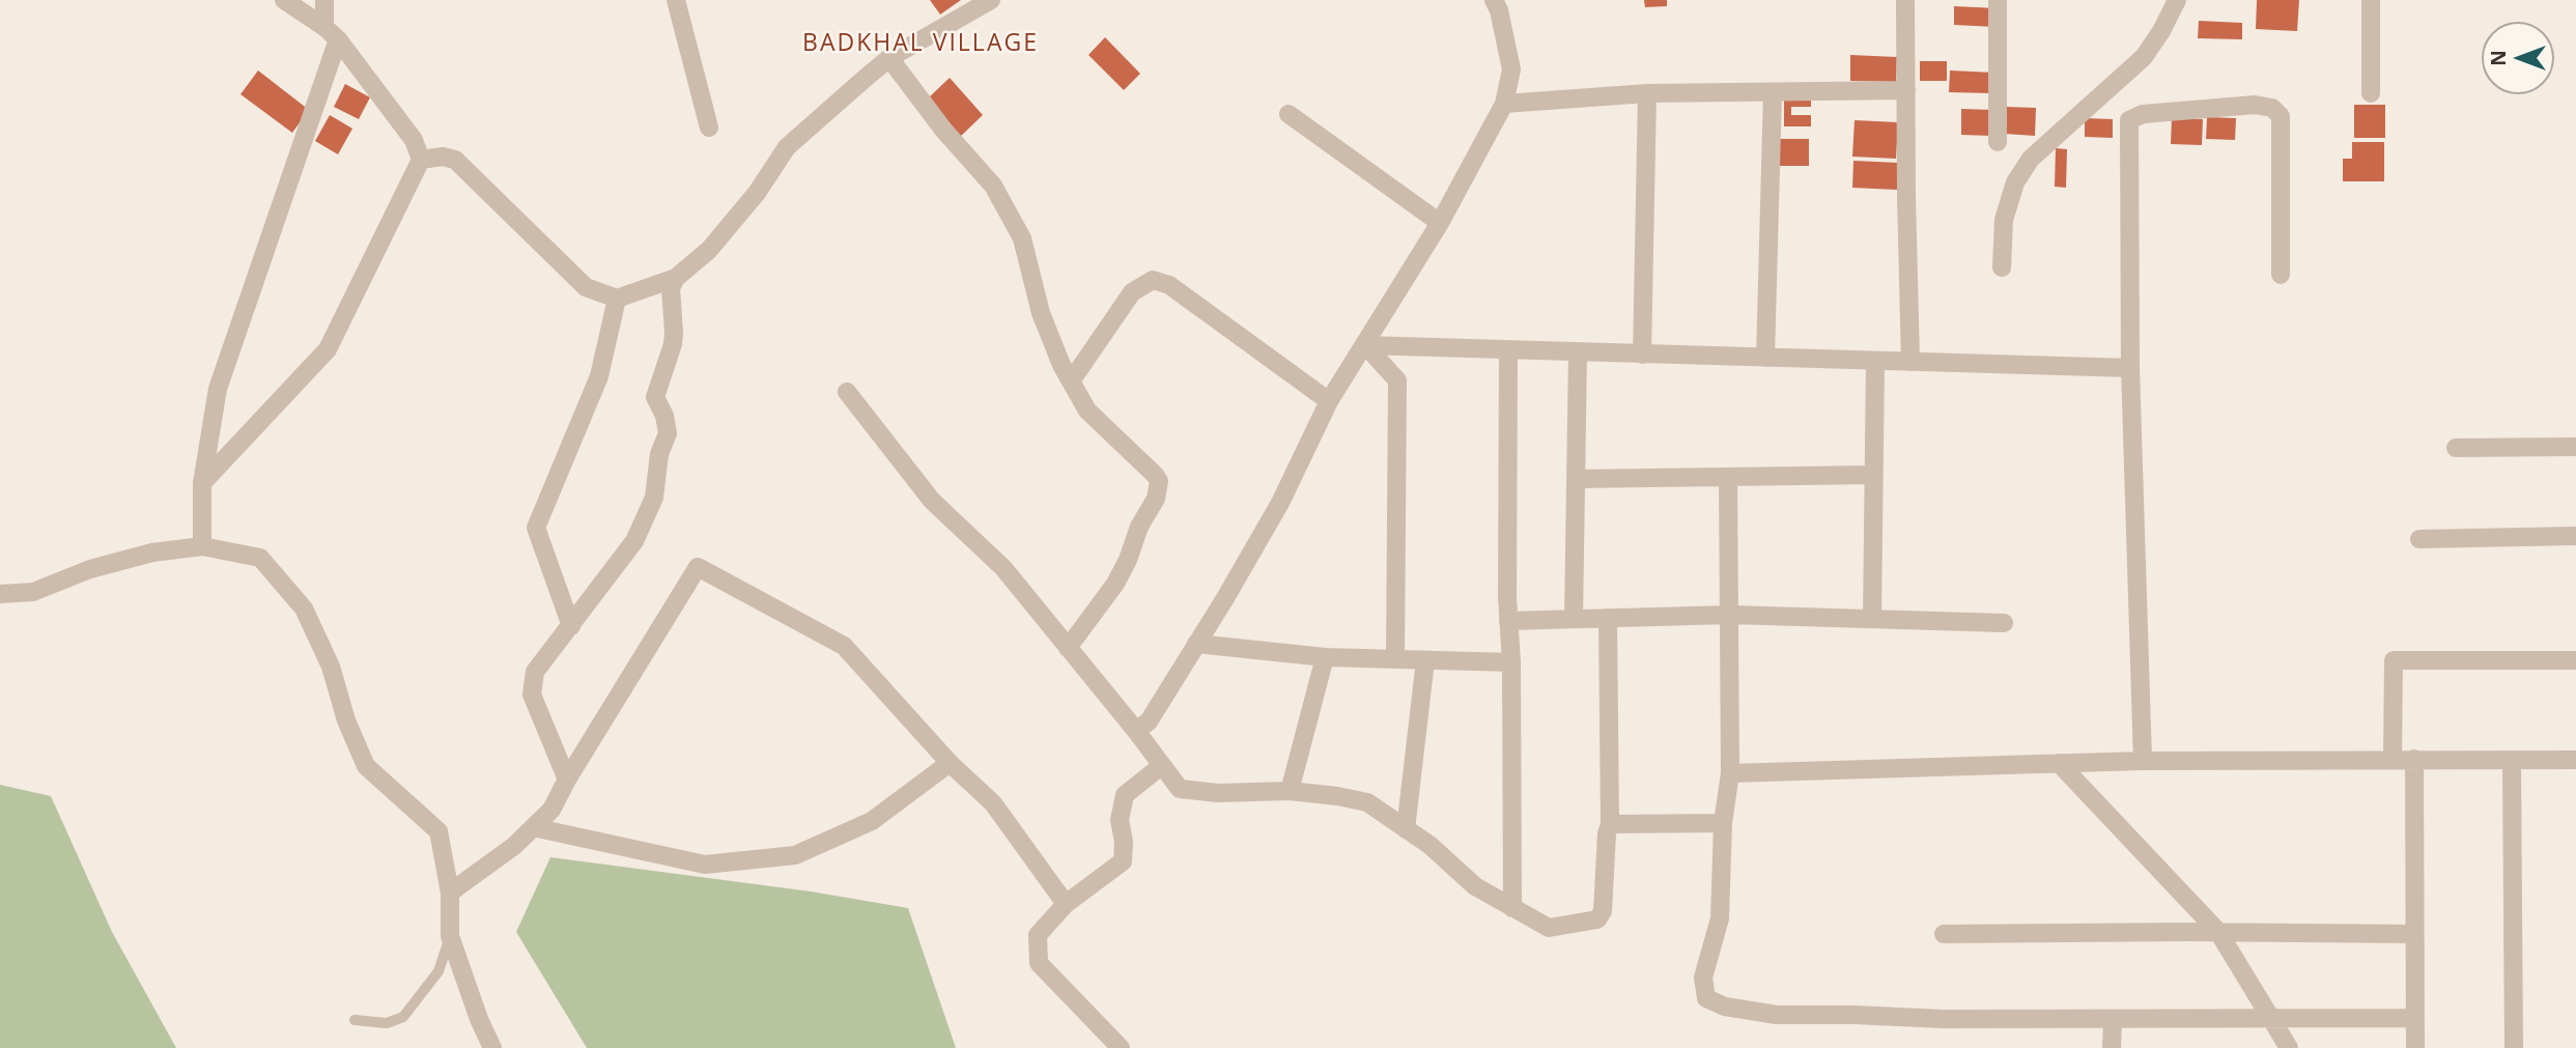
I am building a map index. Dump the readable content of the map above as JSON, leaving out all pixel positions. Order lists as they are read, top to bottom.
{
  "districts": ["BADKHAL VILLAGE"],
  "north": "left"
}
